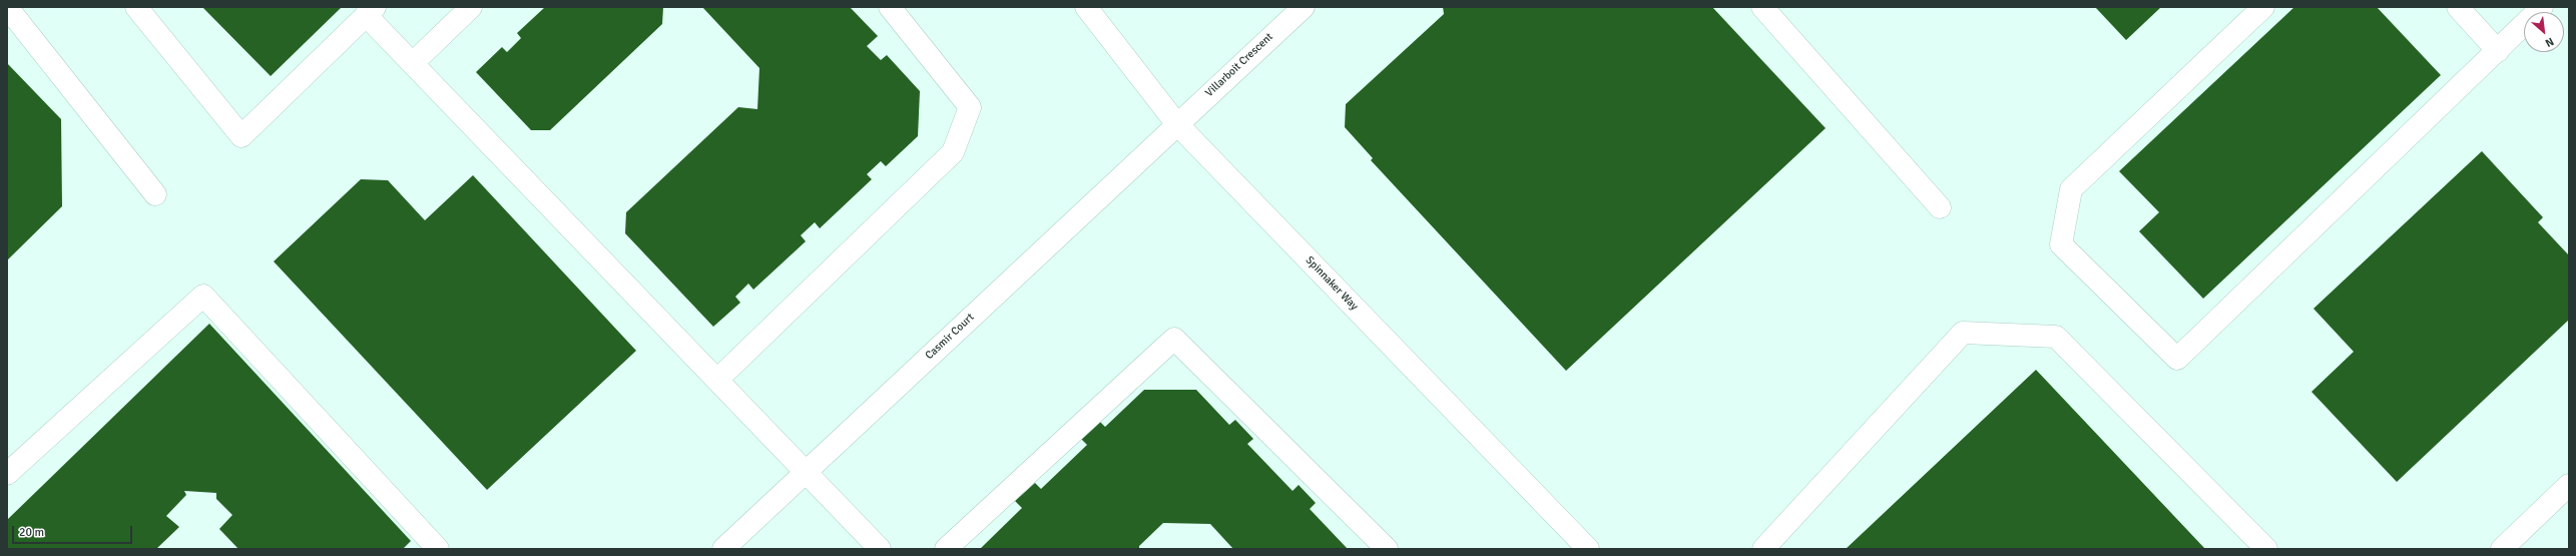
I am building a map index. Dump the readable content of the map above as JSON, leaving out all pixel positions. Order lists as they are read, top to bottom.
{
  "streets": {
    "street": ["Villarboit Crescent", "Spinnaker Way", "Casmir Court"]
  },
  "crossings": [
    ["Villarboit Crescent", "Spinnaker Way"],
    ["Villarboit Crescent", "Casmir Court"],
    ["Spinnaker Way", "Casmir Court"]
  ],
  "scale_bar": "20 m",
  "north": "bottom right"
}
